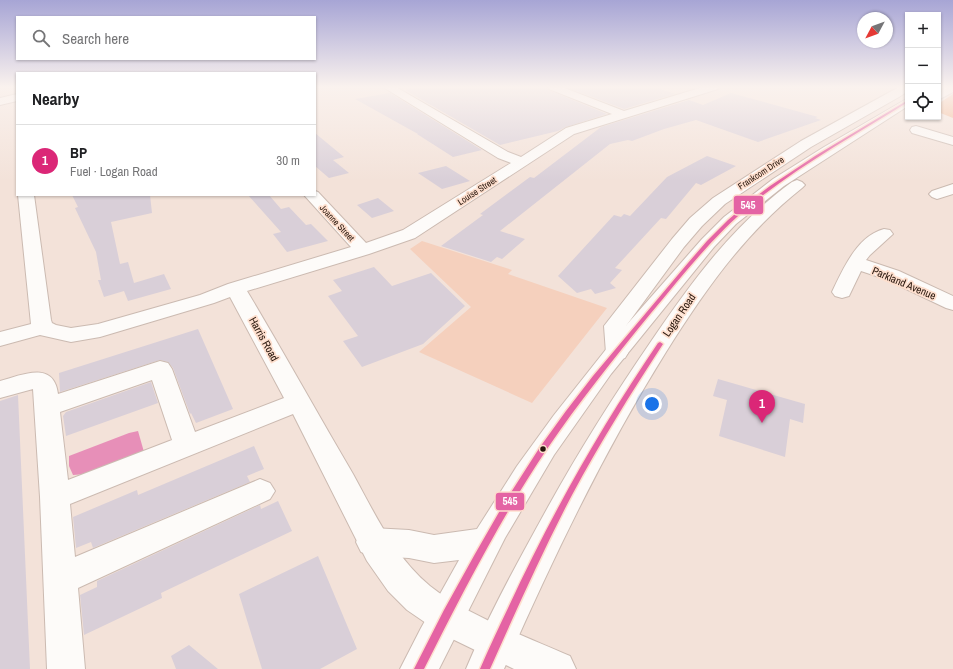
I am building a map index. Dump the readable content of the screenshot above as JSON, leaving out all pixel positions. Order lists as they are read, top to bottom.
{
  "streets": {
    "main road": [
      "Frankcom Drive",
      "Louise Street",
      "Joanne Street",
      "Parkland Avenue",
      "Logan Road",
      "Harris Road"
    ]
  },
  "crossings": [
    ["Frankcom Drive", "Logan Road"],
    ["Louise Street", "Joanne Street"],
    ["Louise Street", "Harris Road"],
    ["Logan Road", "Harris Road"]
  ],
  "lines": ["transit line 545"],
  "north": "bottom left",
  "page": {
    "map_buttons": ["+", "−"],
    "search": "Search here",
    "heading": "Nearby",
    "list": [
      {
        "mark": "1",
        "name": "BP",
        "note": "Fuel · Logan Road",
        "value": "30 m"
      }
    ],
    "pins": "1"
  }
}
